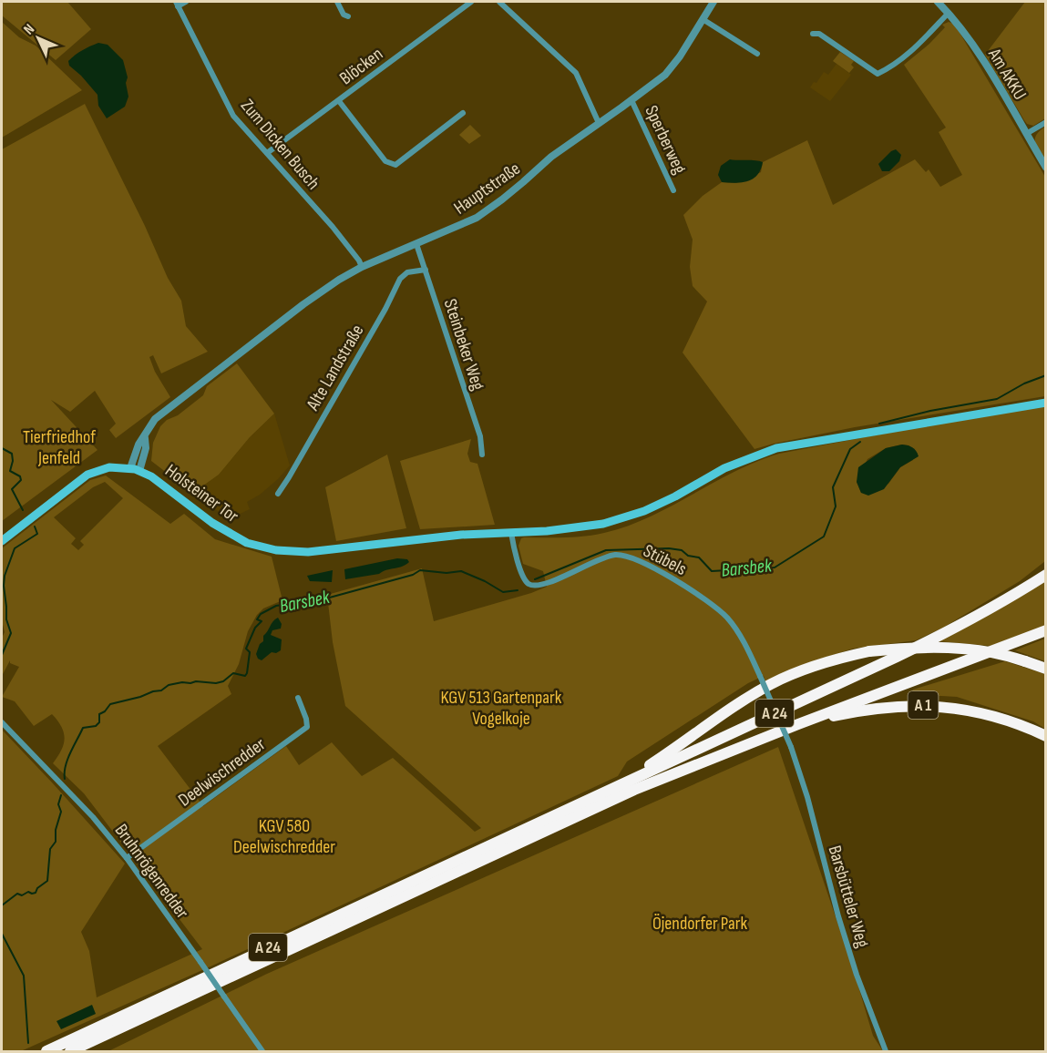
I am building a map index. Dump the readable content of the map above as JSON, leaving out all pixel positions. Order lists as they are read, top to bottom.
{
  "streets": {
    "highway": ["A 1", "A 24"],
    "main road": ["Holsteiner Tor"],
    "street": [
      "Blöcken",
      "Am AKKU",
      "Sperberweg",
      "Zum Dicken Busch",
      "Hauptstraße",
      "Steinbeker Weg",
      "Alte Landstraße",
      "Stübels",
      "Deelwischredder",
      "Bruhnrögenredder",
      "Barsbütteler Weg"
    ]
  },
  "crossings": [
    ["Blöcken", "Zum Dicken Busch"],
    ["Sperberweg", "Hauptstraße"],
    ["Zum Dicken Busch", "Hauptstraße"],
    ["Hauptstraße", "Steinbeker Weg"],
    ["Hauptstraße", "Holsteiner Tor"],
    ["Steinbeker Weg", "Alte Landstraße"],
    ["Holsteiner Tor", "Stübels"],
    ["Stübels", "Barsbütteler Weg"],
    ["A 1", "A 24"],
    ["Deelwischredder", "Bruhnrögenredder"]
  ],
  "water": ["Barsbek"],
  "parks": [
    "Tierfriedhof Jenfeld",
    "KGV 513 Gartenpark Vogelkoje",
    "KGV 580 Deelwischredder",
    "Öjendorfer Park"
  ],
  "north": "top left"
}
